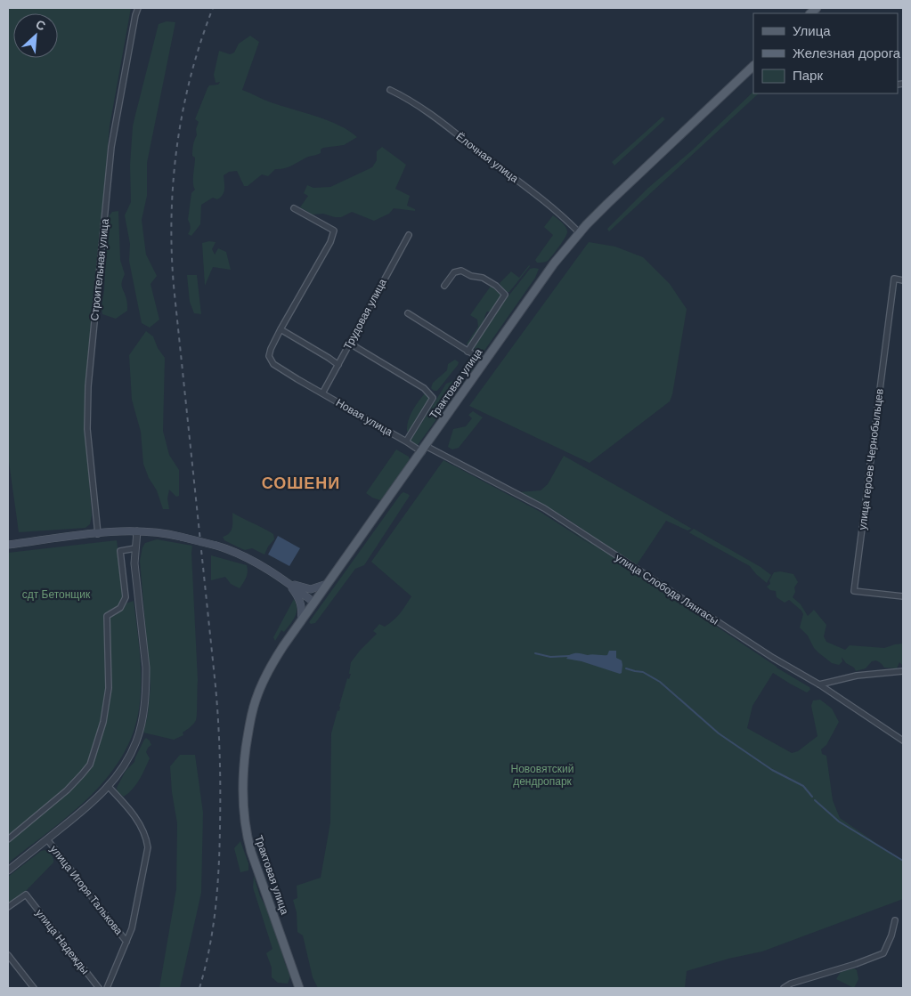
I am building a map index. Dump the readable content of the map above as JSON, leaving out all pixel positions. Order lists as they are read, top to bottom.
{
  "streets": {
    "main road": ["Трактовая улица"],
    "street": [
      "Ёлочная улица",
      "Строительная улица",
      "Трудовая улица",
      "Новая улица",
      "улица героев Чернобыльцев",
      "улица Слобода Лянгасы",
      "улица Игоря Талькова",
      "улица Надежды"
    ]
  },
  "crossings": [
    ["Ёлочная улица", "Трактовая улица"],
    ["Трудовая улица", "Новая улица"],
    ["Трактовая улица", "Новая улица"],
    ["Трактовая улица", "улица Слобода Лянгасы"],
    ["Новая улица", "улица Слобода Лянгасы"]
  ],
  "districts": ["СОШЕНИ"],
  "parks": ["сдт Бетонщик", "Нововятский дендропарк"],
  "legend": ["Улица", "Железная дорога", "Парк"],
  "north": "top right"
}
